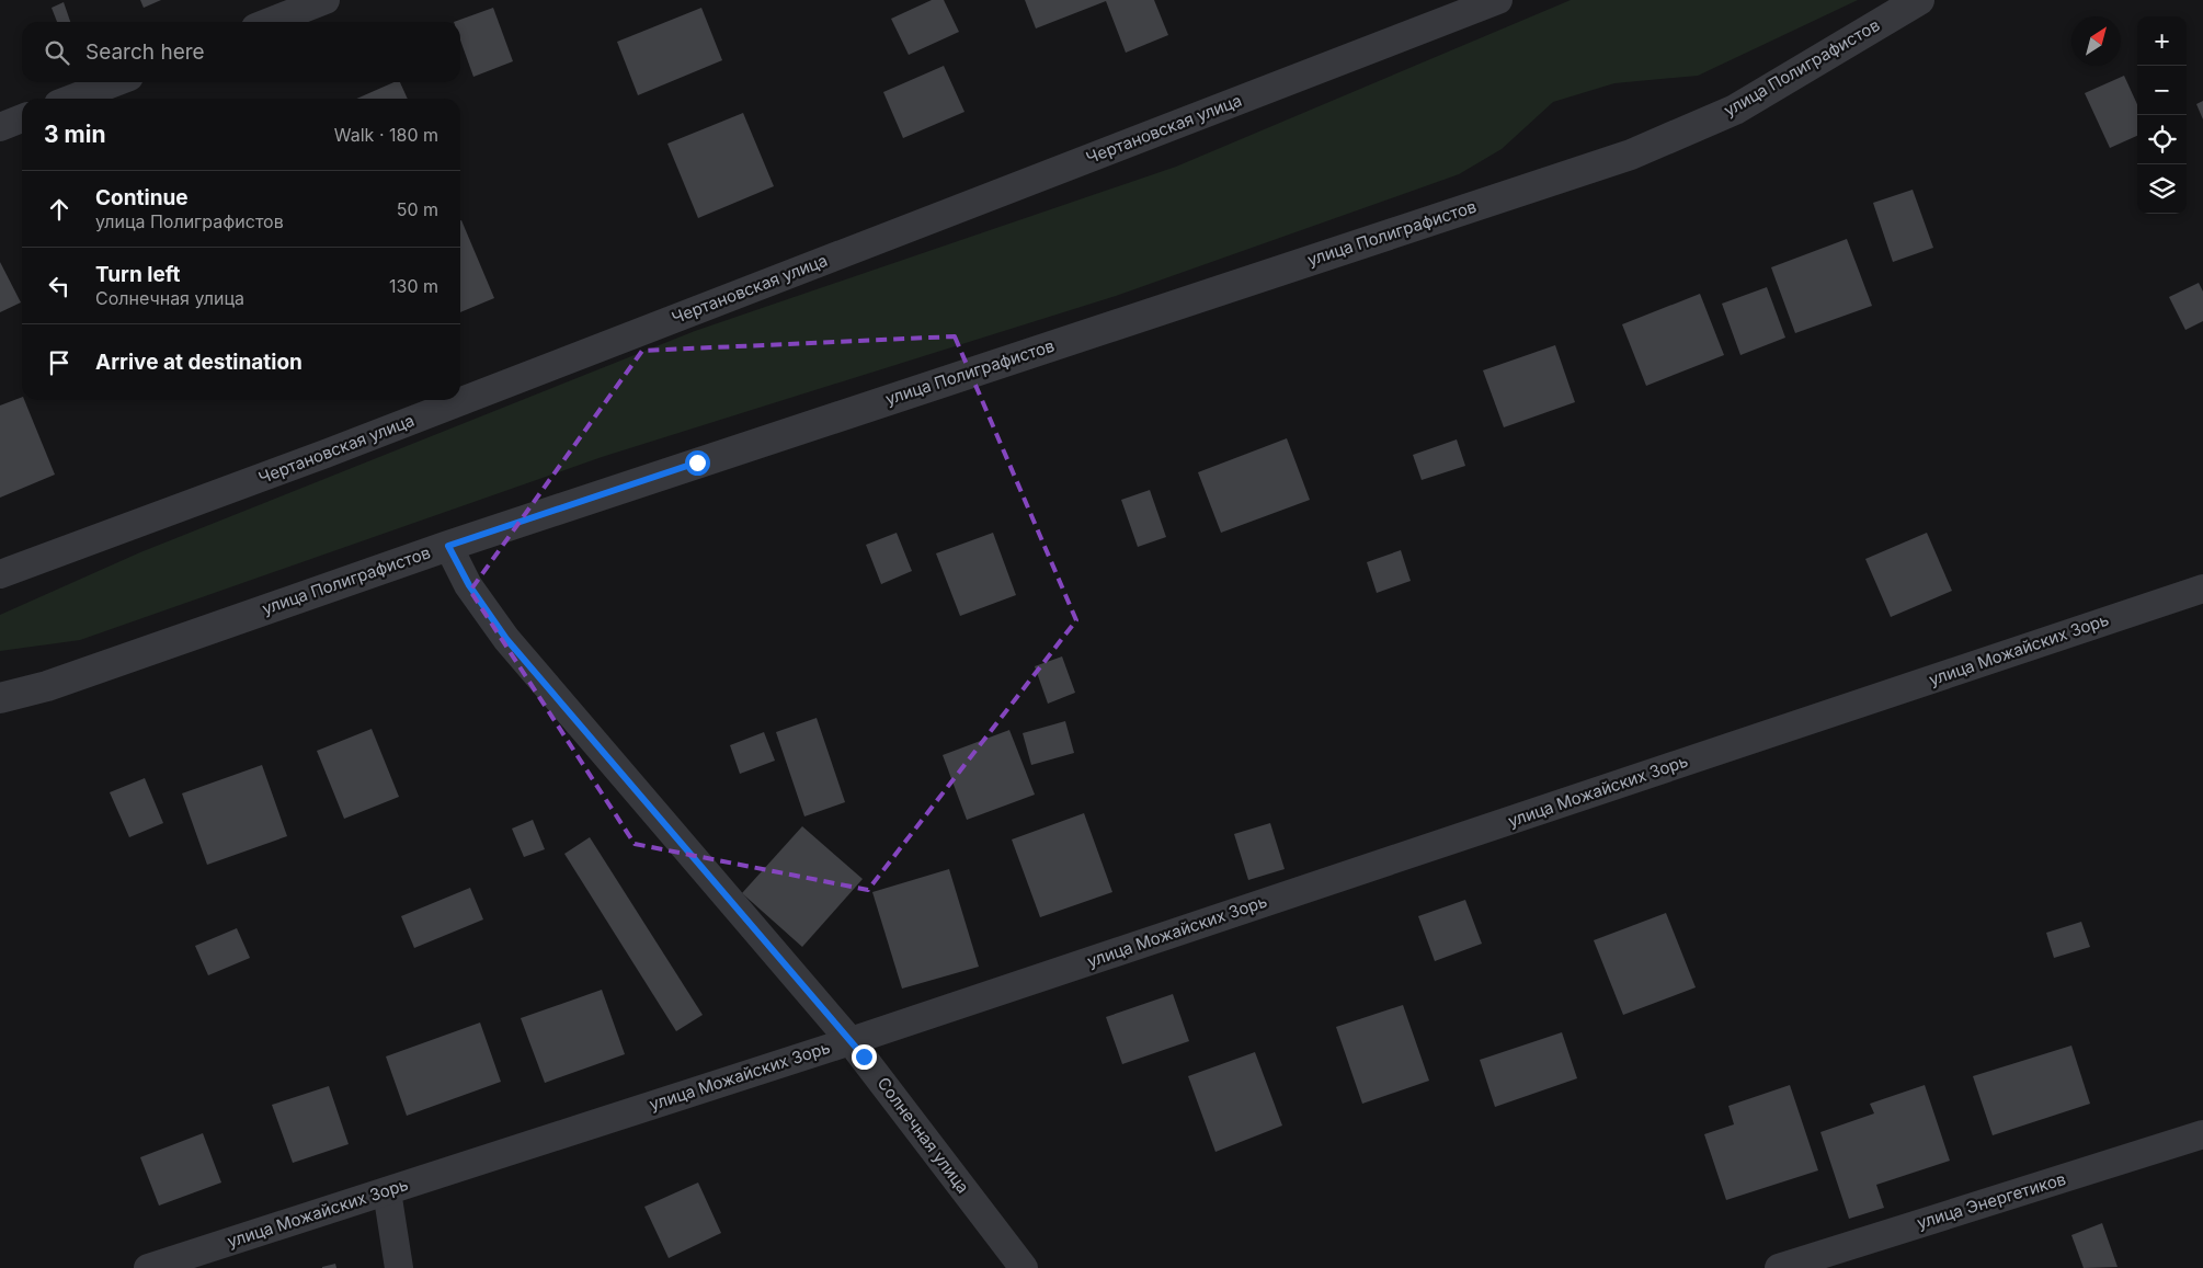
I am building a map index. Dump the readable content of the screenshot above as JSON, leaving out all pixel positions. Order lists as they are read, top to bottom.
{
  "streets": {
    "street": [
      "улица Полиграфистов",
      "Чертановская улица",
      "улица Можайских Зорь",
      "Солнечная улица",
      "улица Энергетиков"
    ]
  },
  "crossings": [
    ["улица Полиграфистов", "Солнечная улица"],
    ["улица Можайских Зорь", "Солнечная улица"]
  ],
  "north": "top right",
  "page": {
    "map_buttons": ["+", "−"],
    "search": "Search here",
    "heading": ["3 min", "Walk · 180 m"],
    "list": [
      ["Continue", "улица Полиграфистов", "50 m"],
      ["Turn left", "Солнечная улица", "130 m"],
      "Arrive at destination"
    ]
  }
}
